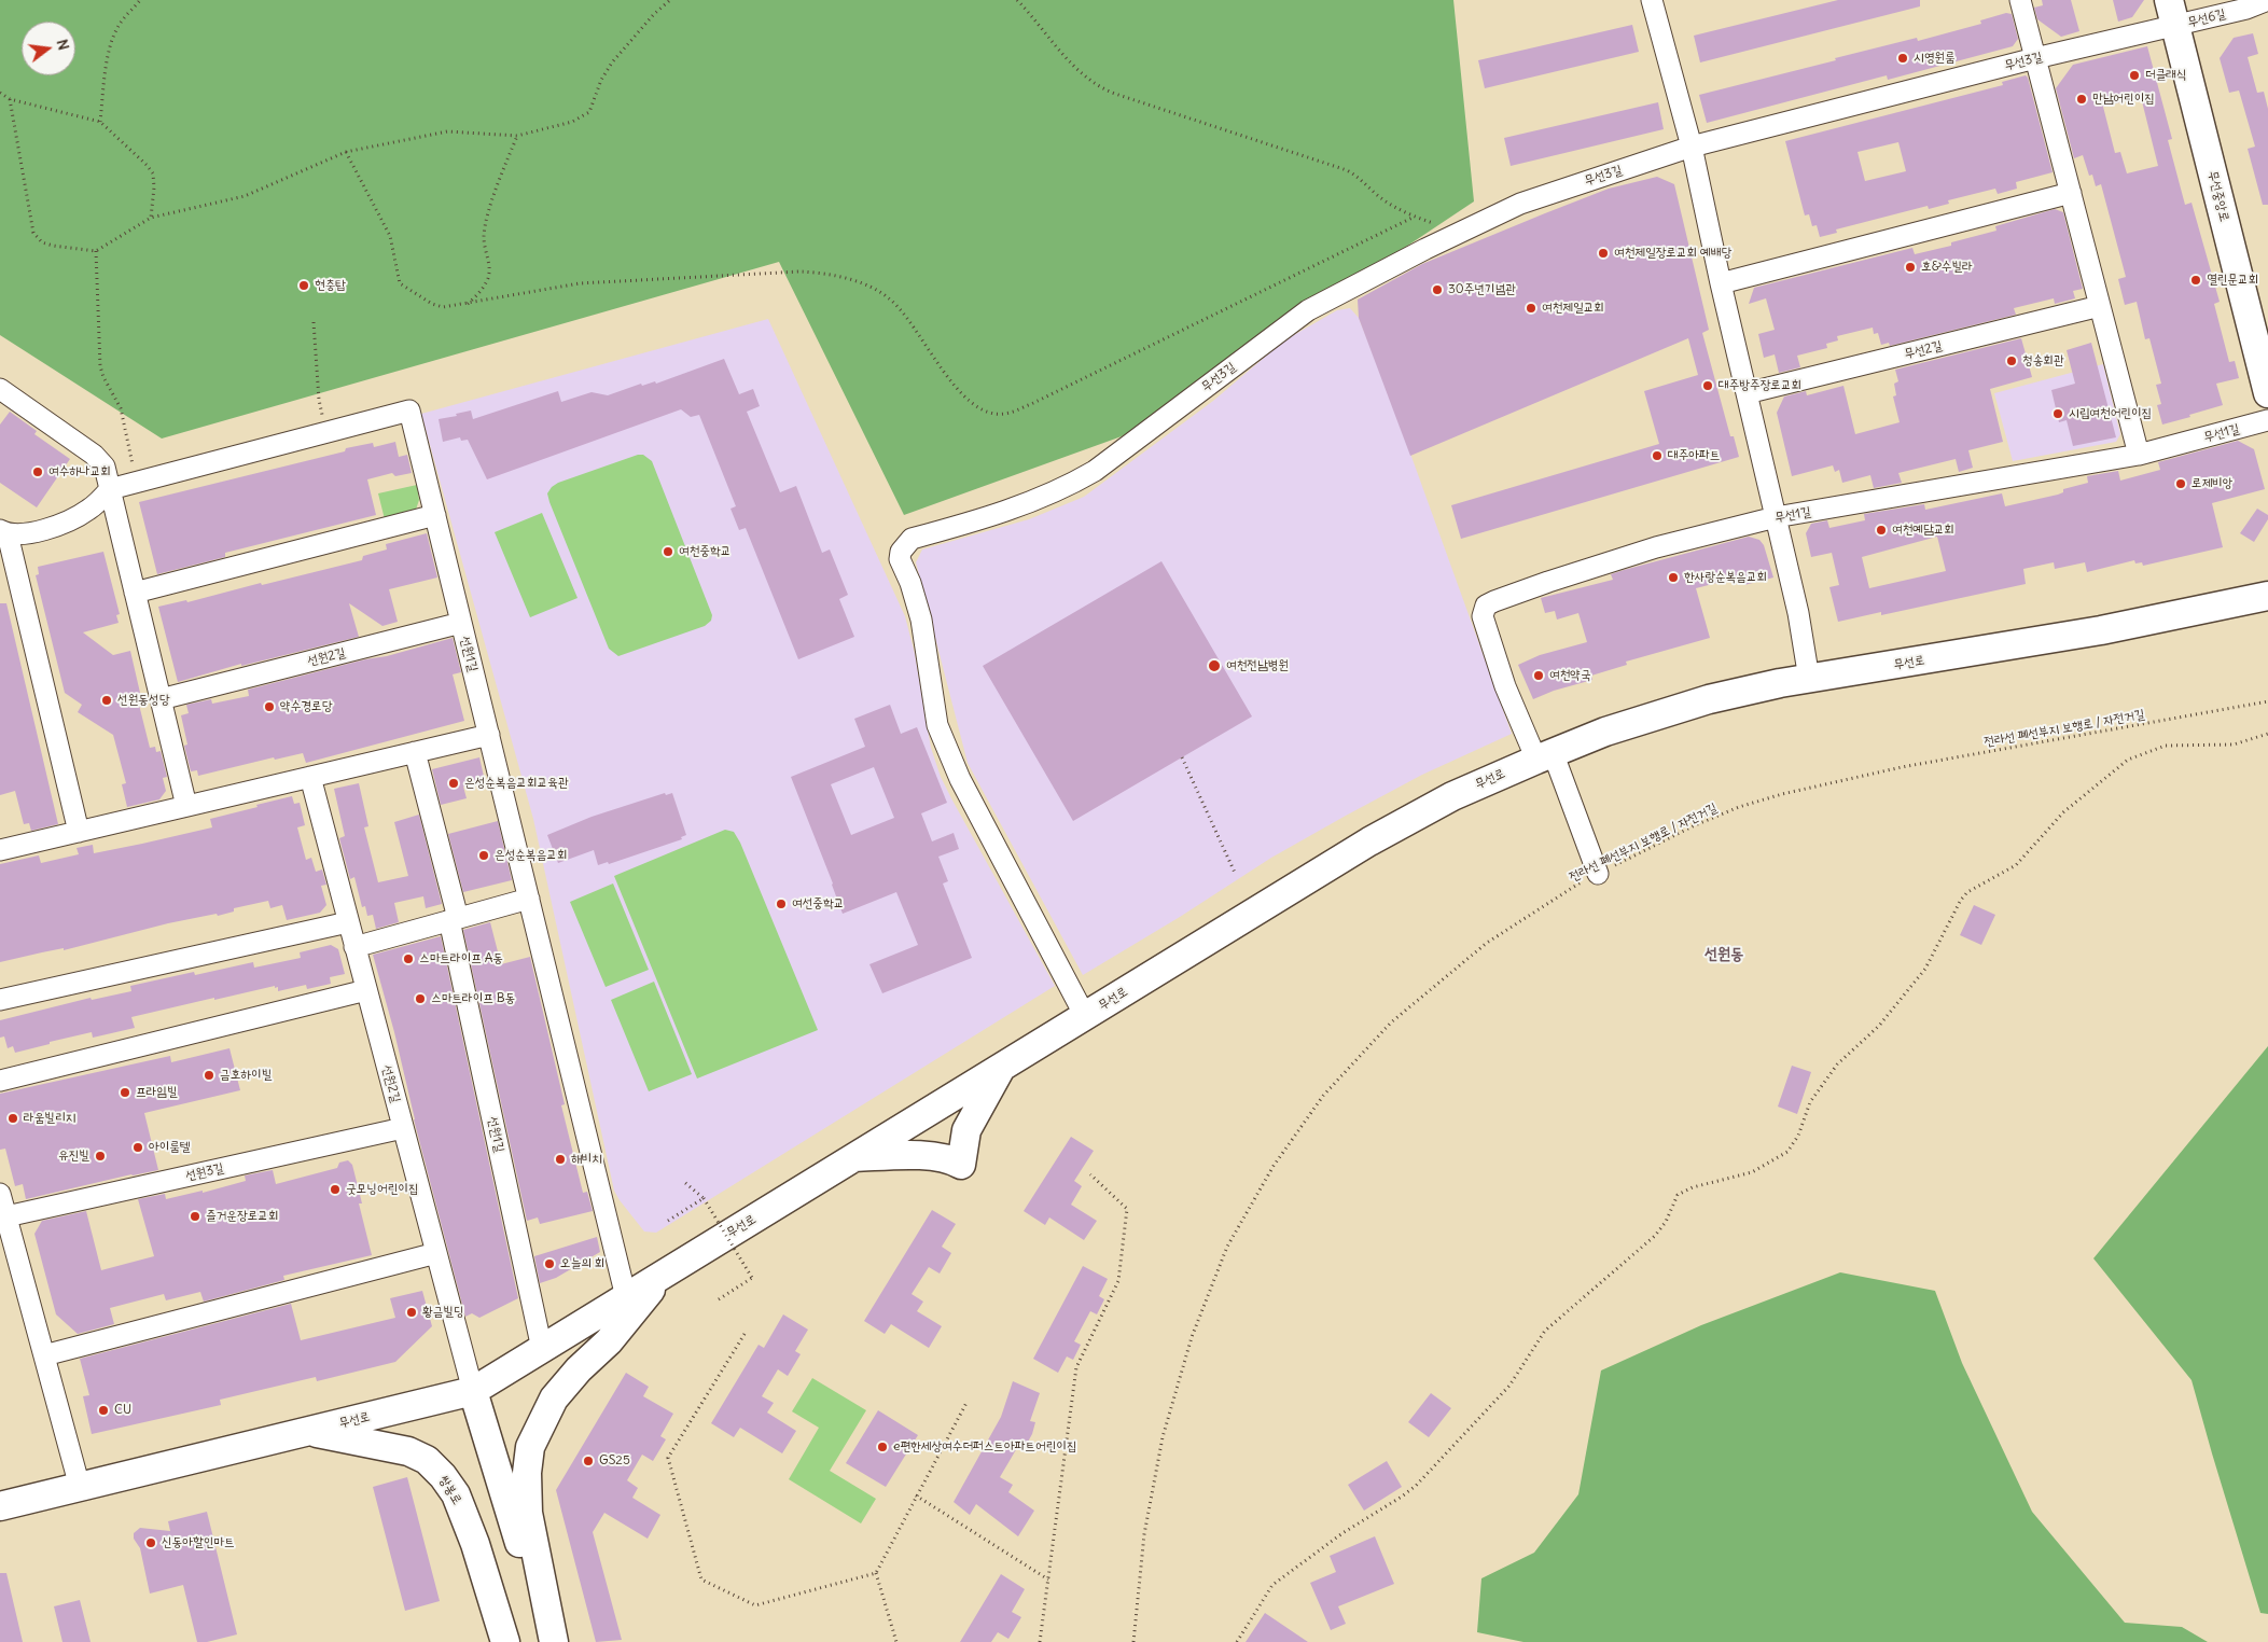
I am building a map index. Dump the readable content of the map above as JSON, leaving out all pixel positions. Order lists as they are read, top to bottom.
{
  "streets": {
    "street": [
      "무선6길",
      "무선3길",
      "무선중앙로",
      "무선2길",
      "무선1길",
      "선원1길",
      "선원2길",
      "무선로",
      "선원3길",
      "쌍봉로"
    ],
    "path": ["전라선 폐선부지 보행로 / 자전거길"]
  },
  "crossings": [
    ["무선6길", "무선3길"],
    ["무선6길", "무선중앙로"],
    ["무선3길", "무선중앙로"],
    ["무선3길", "무선로"],
    ["무선1길", "무선로"],
    ["선원1길", "선원2길"],
    ["선원1길", "무선로"],
    ["선원2길", "무선로"],
    ["선원2길", "선원3길"],
    ["무선로", "쌍봉로"]
  ],
  "districts": ["선원동"],
  "places": [
    "시영원룸",
    "더클래식",
    "만남어린이집",
    "여천제일장로교회 예배당",
    "호&수빌라",
    "열린문교회",
    "현충탑",
    "30주년기념관",
    "여천제일교회",
    "청송회관",
    "대주방주장로교회",
    "시립여천어린이집",
    "대주아파트",
    "여수하나교회",
    "로제비앙",
    "여천예담교회",
    "여천중학교",
    "한사랑순복음교회",
    "여천전남병원",
    "여천약국",
    "선원동성당",
    "약수경로당",
    "은성순복음교회교육관",
    "은성순복음교회",
    "여선중학교",
    "스마트라이프 A동",
    "스마트라이프 B동",
    "금호하이빌",
    "프라임빌",
    "라움빌리지",
    "아이룸텔",
    "유진빌",
    "해비치",
    "굿모닝어린이집",
    "즐거운장로교회",
    "오늘의 회",
    "황금빌딩",
    "CU",
    "e편한세상여수더퍼스트아파트어린이집",
    "GS25",
    "신동아할인마트"
  ],
  "north": "right"
}
